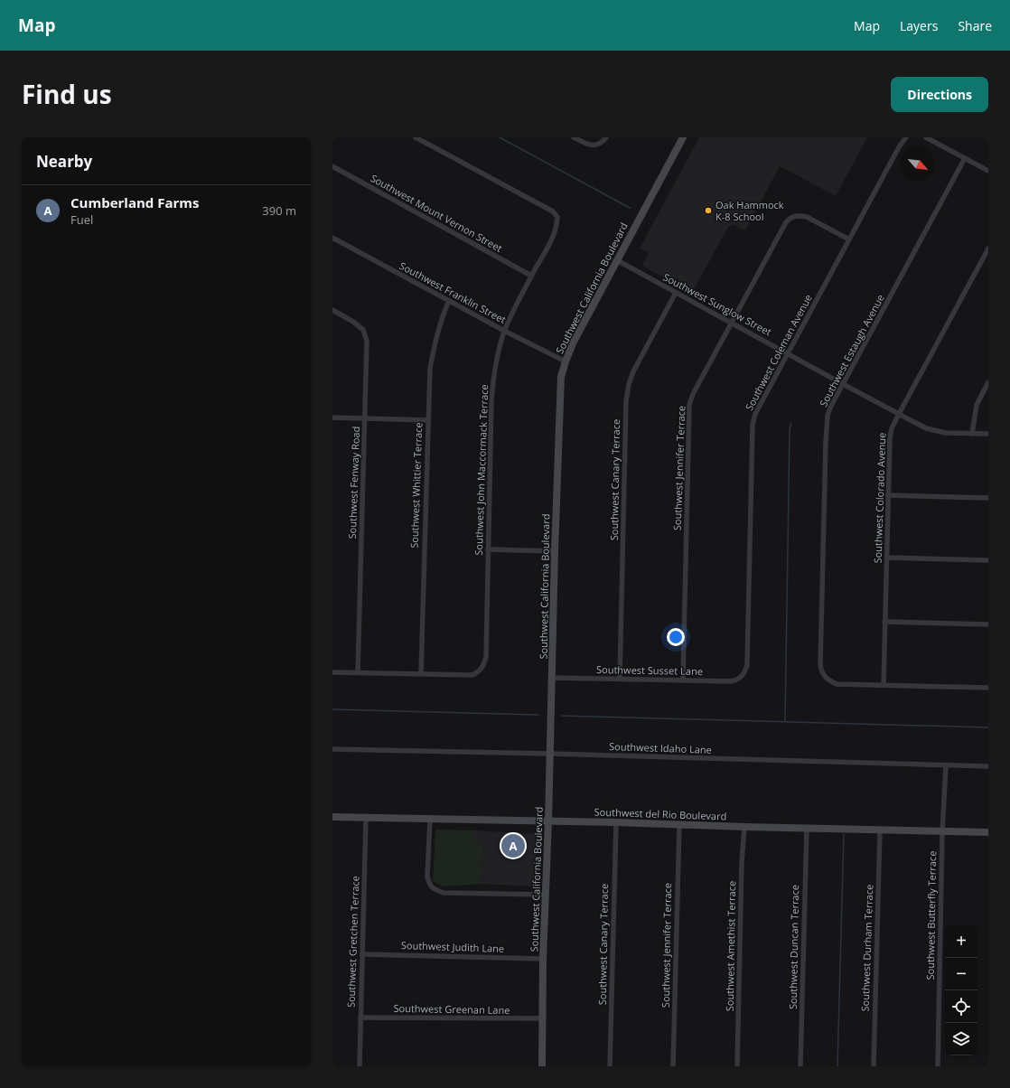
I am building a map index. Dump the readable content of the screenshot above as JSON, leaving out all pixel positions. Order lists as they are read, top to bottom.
{
  "streets": {
    "street": [
      "Southwest Mount Vernon Street",
      "Southwest California Boulevard",
      "Southwest Franklin Street",
      "Southwest Sunglow Street",
      "Southwest Estaugh Avenue",
      "Southwest Coleman Avenue",
      "Southwest Jennifer Terrace",
      "Southwest John Maccormack Terrace",
      "Southwest Canary Terrace",
      "Southwest Fenway Road",
      "Southwest Whittier Terrace",
      "Southwest Colorado Avenue",
      "Southwest Susset Lane",
      "Southwest Idaho Lane",
      "Southwest del Rio Boulevard",
      "Southwest Butterfly Terrace",
      "Southwest Gretchen Terrace",
      "Southwest Amethist Terrace",
      "Southwest Judith Lane",
      "Southwest Duncan Terrace",
      "Southwest Durham Terrace",
      "Southwest Greenan Lane"
    ]
  },
  "crossings": [
    ["Southwest Mount Vernon Street", "Southwest John Maccormack Terrace"],
    ["Southwest California Boulevard", "Southwest Franklin Street"],
    ["Southwest California Boulevard", "Southwest Sunglow Street"],
    ["Southwest California Boulevard", "Southwest Susset Lane"],
    ["Southwest California Boulevard", "Southwest Idaho Lane"],
    ["Southwest California Boulevard", "Southwest del Rio Boulevard"],
    ["Southwest California Boulevard", "Southwest Judith Lane"],
    ["Southwest California Boulevard", "Southwest Greenan Lane"],
    ["Southwest Franklin Street", "Southwest John Maccormack Terrace"],
    ["Southwest Franklin Street", "Southwest Whittier Terrace"],
    ["Southwest Sunglow Street", "Southwest Estaugh Avenue"],
    ["Southwest Sunglow Street", "Southwest Coleman Avenue"],
    ["Southwest Sunglow Street", "Southwest Jennifer Terrace"],
    ["Southwest Sunglow Street", "Southwest Canary Terrace"],
    ["Southwest Sunglow Street", "Southwest Colorado Avenue"],
    ["Southwest Estaugh Avenue", "Southwest Colorado Avenue"],
    ["Southwest Coleman Avenue", "Southwest Jennifer Terrace"],
    ["Southwest Coleman Avenue", "Southwest Susset Lane"],
    ["Southwest Jennifer Terrace", "Southwest Susset Lane"],
    ["Southwest Jennifer Terrace", "Southwest del Rio Boulevard"],
    ["Southwest John Maccormack Terrace", "Southwest Whittier Terrace"],
    ["Southwest Canary Terrace", "Southwest Susset Lane"],
    ["Southwest Canary Terrace", "Southwest del Rio Boulevard"],
    ["Southwest Idaho Lane", "Southwest Butterfly Terrace"],
    ["Southwest del Rio Boulevard", "Southwest Butterfly Terrace"],
    ["Southwest del Rio Boulevard", "Southwest Gretchen Terrace"],
    ["Southwest del Rio Boulevard", "Southwest Amethist Terrace"],
    ["Southwest del Rio Boulevard", "Southwest Duncan Terrace"],
    ["Southwest del Rio Boulevard", "Southwest Durham Terrace"],
    ["Southwest Gretchen Terrace", "Southwest Judith Lane"],
    ["Southwest Gretchen Terrace", "Southwest Greenan Lane"]
  ],
  "places": ["Oak Hammock K-8 School"],
  "north": "bottom right",
  "page": {
    "header": "Map",
    "nav": ["Map", "Layers", "Share"],
    "title": "Find us",
    "buttons": "Directions",
    "heading": "Nearby",
    "list": [
      {
        "mark": "A",
        "name": "Cumberland Farms",
        "note": "Fuel",
        "value": "390 m"
      }
    ],
    "pins": "A",
    "map_buttons": ["+", "−"]
  }
}
